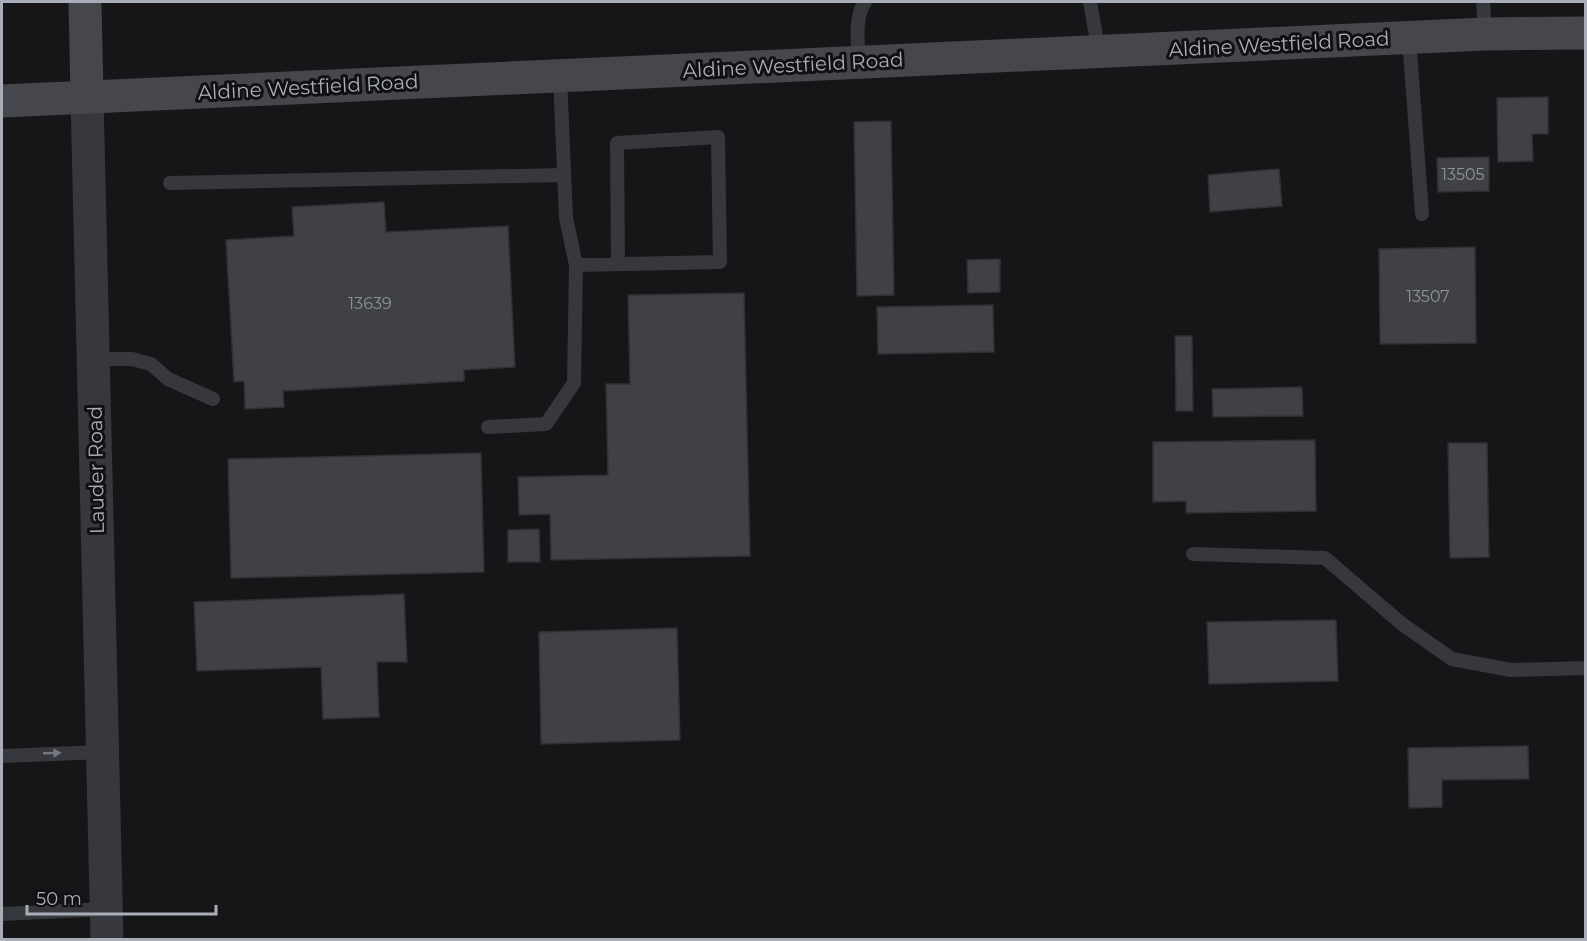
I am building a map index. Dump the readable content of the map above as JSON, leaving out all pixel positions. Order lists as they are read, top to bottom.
{
  "streets": {
    "main road": ["Aldine Westfield Road", "Lauder Road"]
  },
  "crossings": [
    ["Aldine Westfield Road", "Lauder Road"]
  ],
  "house_numbers": ["13505", "13507", "13639"],
  "scale_bar": "50 m"
}
